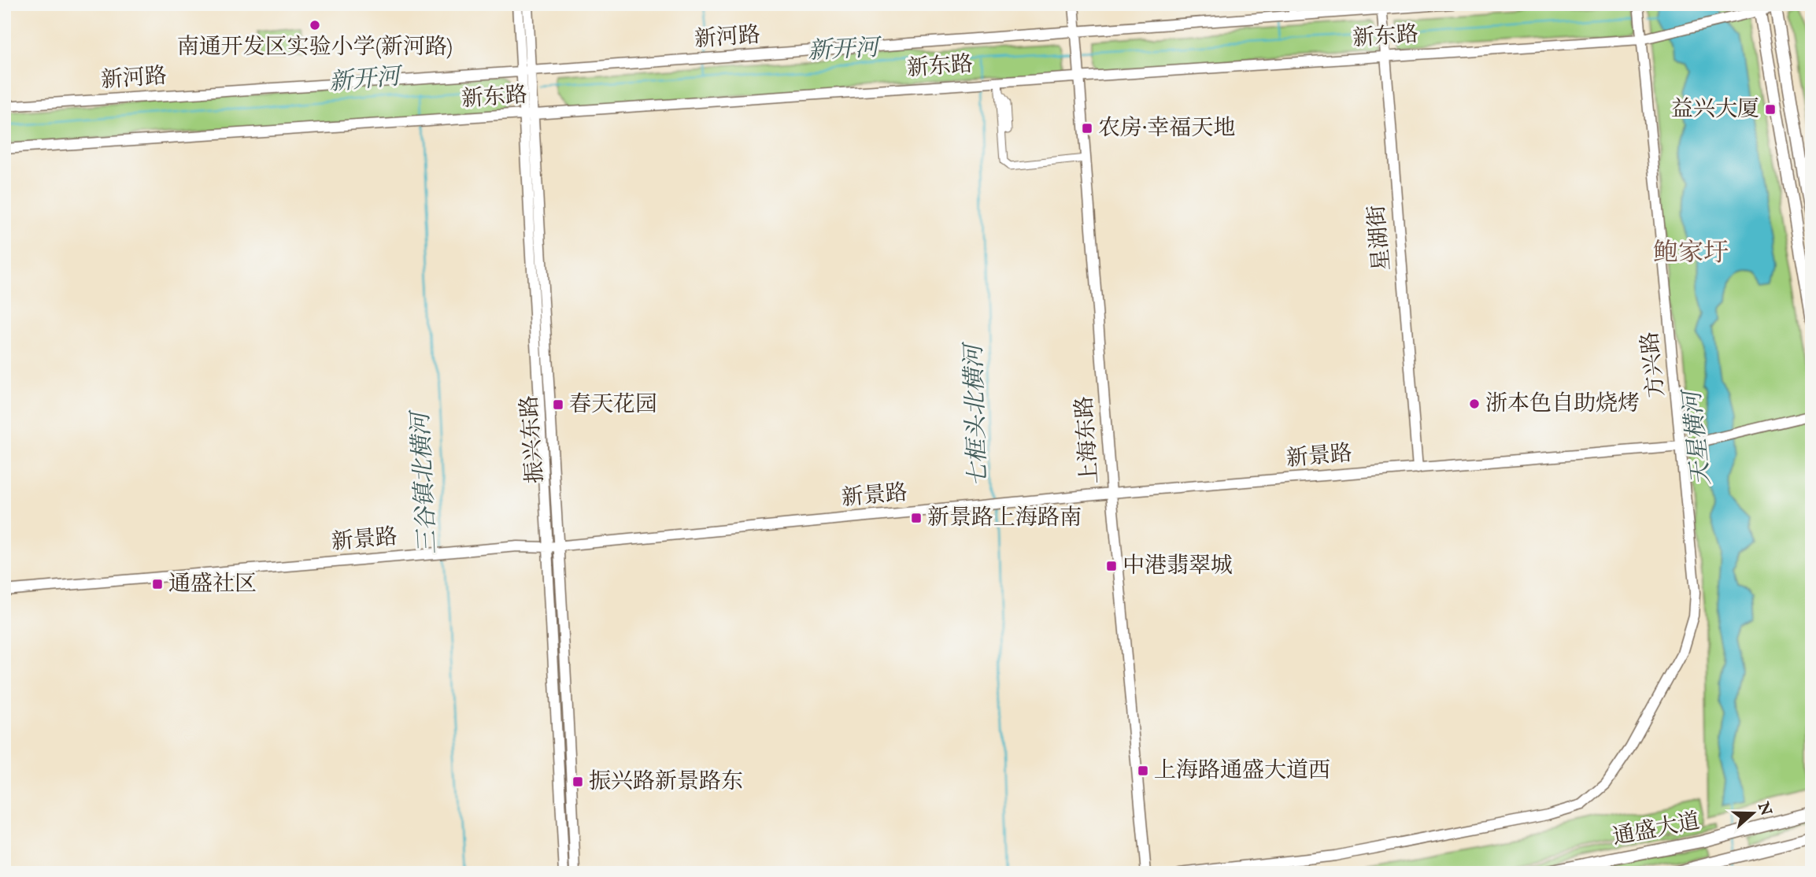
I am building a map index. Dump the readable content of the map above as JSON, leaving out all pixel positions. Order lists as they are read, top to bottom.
{
  "streets": {
    "main road": ["通盛大道"],
    "street": [
      "新东路",
      "新河路",
      "星湖街",
      "方兴路",
      "振兴东路",
      "上海东路",
      "新景路"
    ]
  },
  "crossings": [
    ["新东路", "星湖街"],
    ["新东路", "方兴路"],
    ["新东路", "振兴东路"],
    ["新东路", "上海东路"],
    ["新河路", "星湖街"],
    ["新河路", "振兴东路"],
    ["新河路", "上海东路"],
    ["星湖街", "新景路"],
    ["方兴路", "新景路"],
    ["振兴东路", "新景路"],
    ["上海东路", "新景路"]
  ],
  "districts": ["鲍家圩"],
  "water": [
    "新开河",
    "七框头北横河",
    "天星横河",
    "三谷镇北横河"
  ],
  "places": {
    "other": ["南通开发区实验小学(新河路)", "浙本色自助烧烤"],
    "transit": [
      "益兴大厦",
      "农房·幸福天地",
      "春天花园",
      "新景路上海路南",
      "中港翡翠城",
      "通盛社区",
      "上海路通盛大道西",
      "振兴路新景路东"
    ]
  },
  "north": "right"
}
